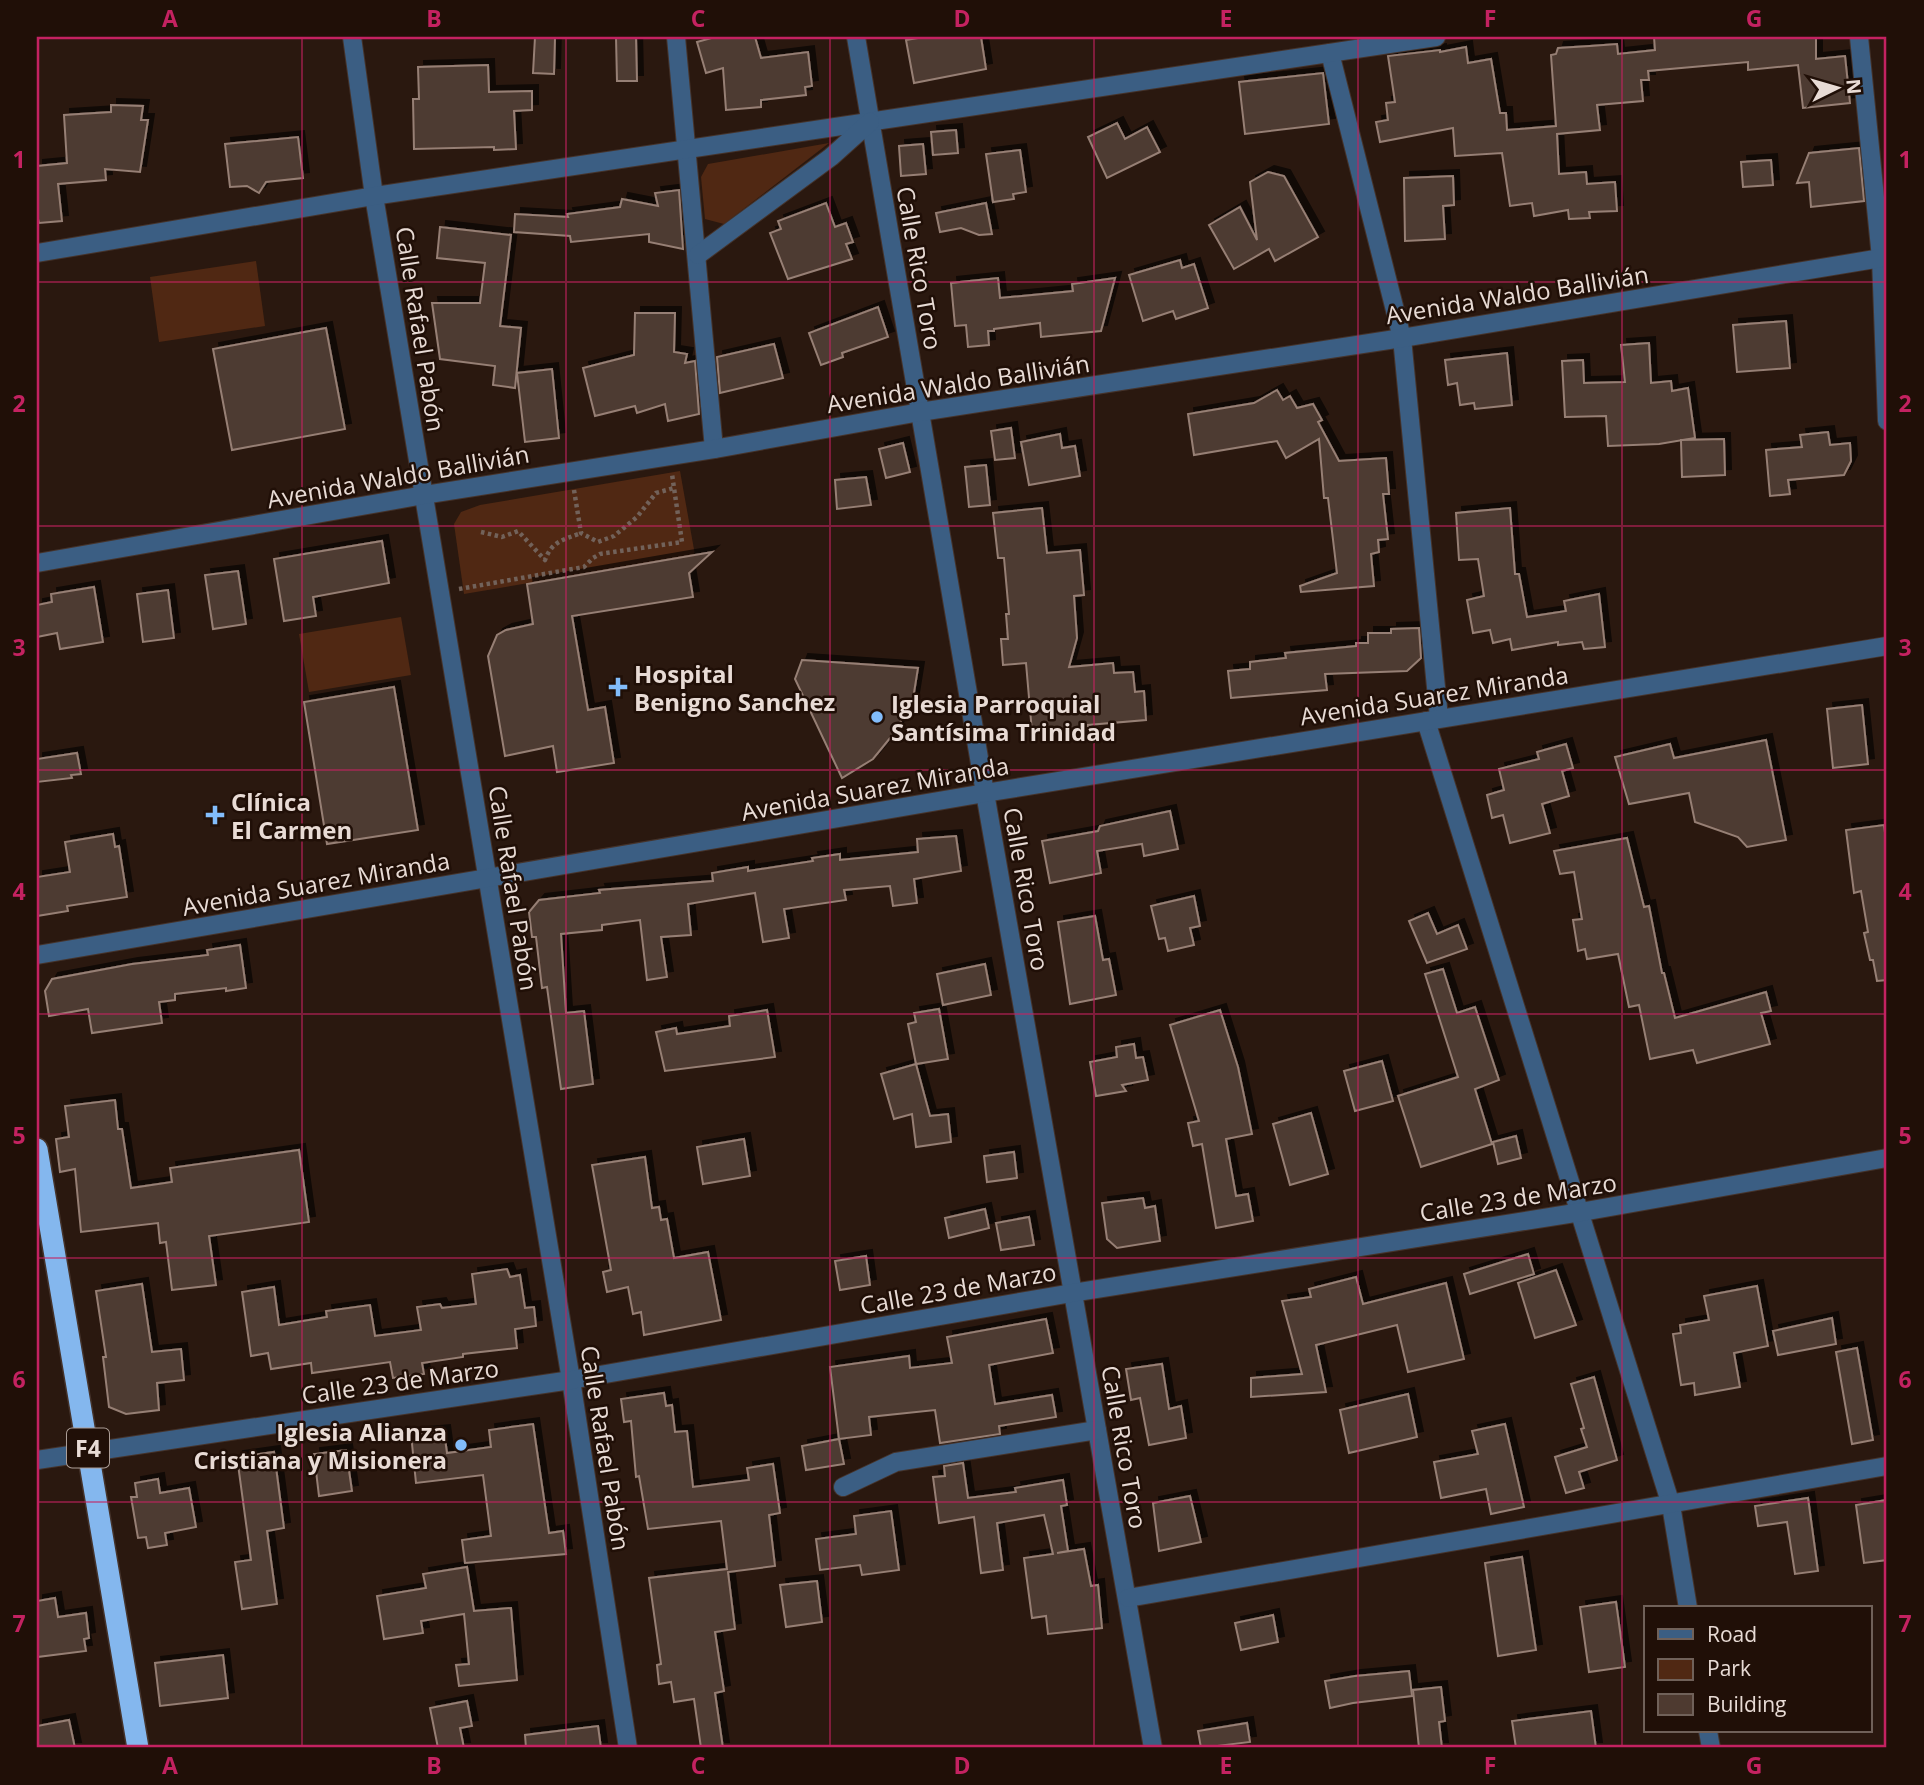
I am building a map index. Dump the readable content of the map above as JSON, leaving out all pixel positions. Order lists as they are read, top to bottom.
{
  "streets": {
    "highway": ["F4"],
    "street": [
      "Calle Rico Toro",
      "Avenida Waldo Ballivián",
      "Calle Rafael Pabón",
      "Avenida Suarez Miranda",
      "Calle 23 de Marzo"
    ]
  },
  "crossings": [
    ["Calle Rico Toro", "Avenida Waldo Ballivián"],
    ["Calle Rico Toro", "Avenida Suarez Miranda"],
    ["Calle Rico Toro", "Calle 23 de Marzo"],
    ["Avenida Waldo Ballivián", "Calle Rafael Pabón"],
    ["Calle Rafael Pabón", "Avenida Suarez Miranda"],
    ["Calle Rafael Pabón", "Calle 23 de Marzo"],
    ["Calle 23 de Marzo", "F4"]
  ],
  "places": {
    "health": ["Hospital Benigno Sanchez", "Clínica El Carmen"],
    "other": ["Iglesia Parroquial Santísima Trinidad", "Iglesia Alianza Cristiana y Misionera"]
  },
  "legend": ["Road", "Park", "Building"],
  "north": "right",
  "grid": {
    "columns": [
      "A",
      "B",
      "C",
      "D",
      "E",
      "F",
      "G"
    ],
    "rows": [
      "1",
      "2",
      "3",
      "4",
      "5",
      "6",
      "7"
    ]
  }
}
